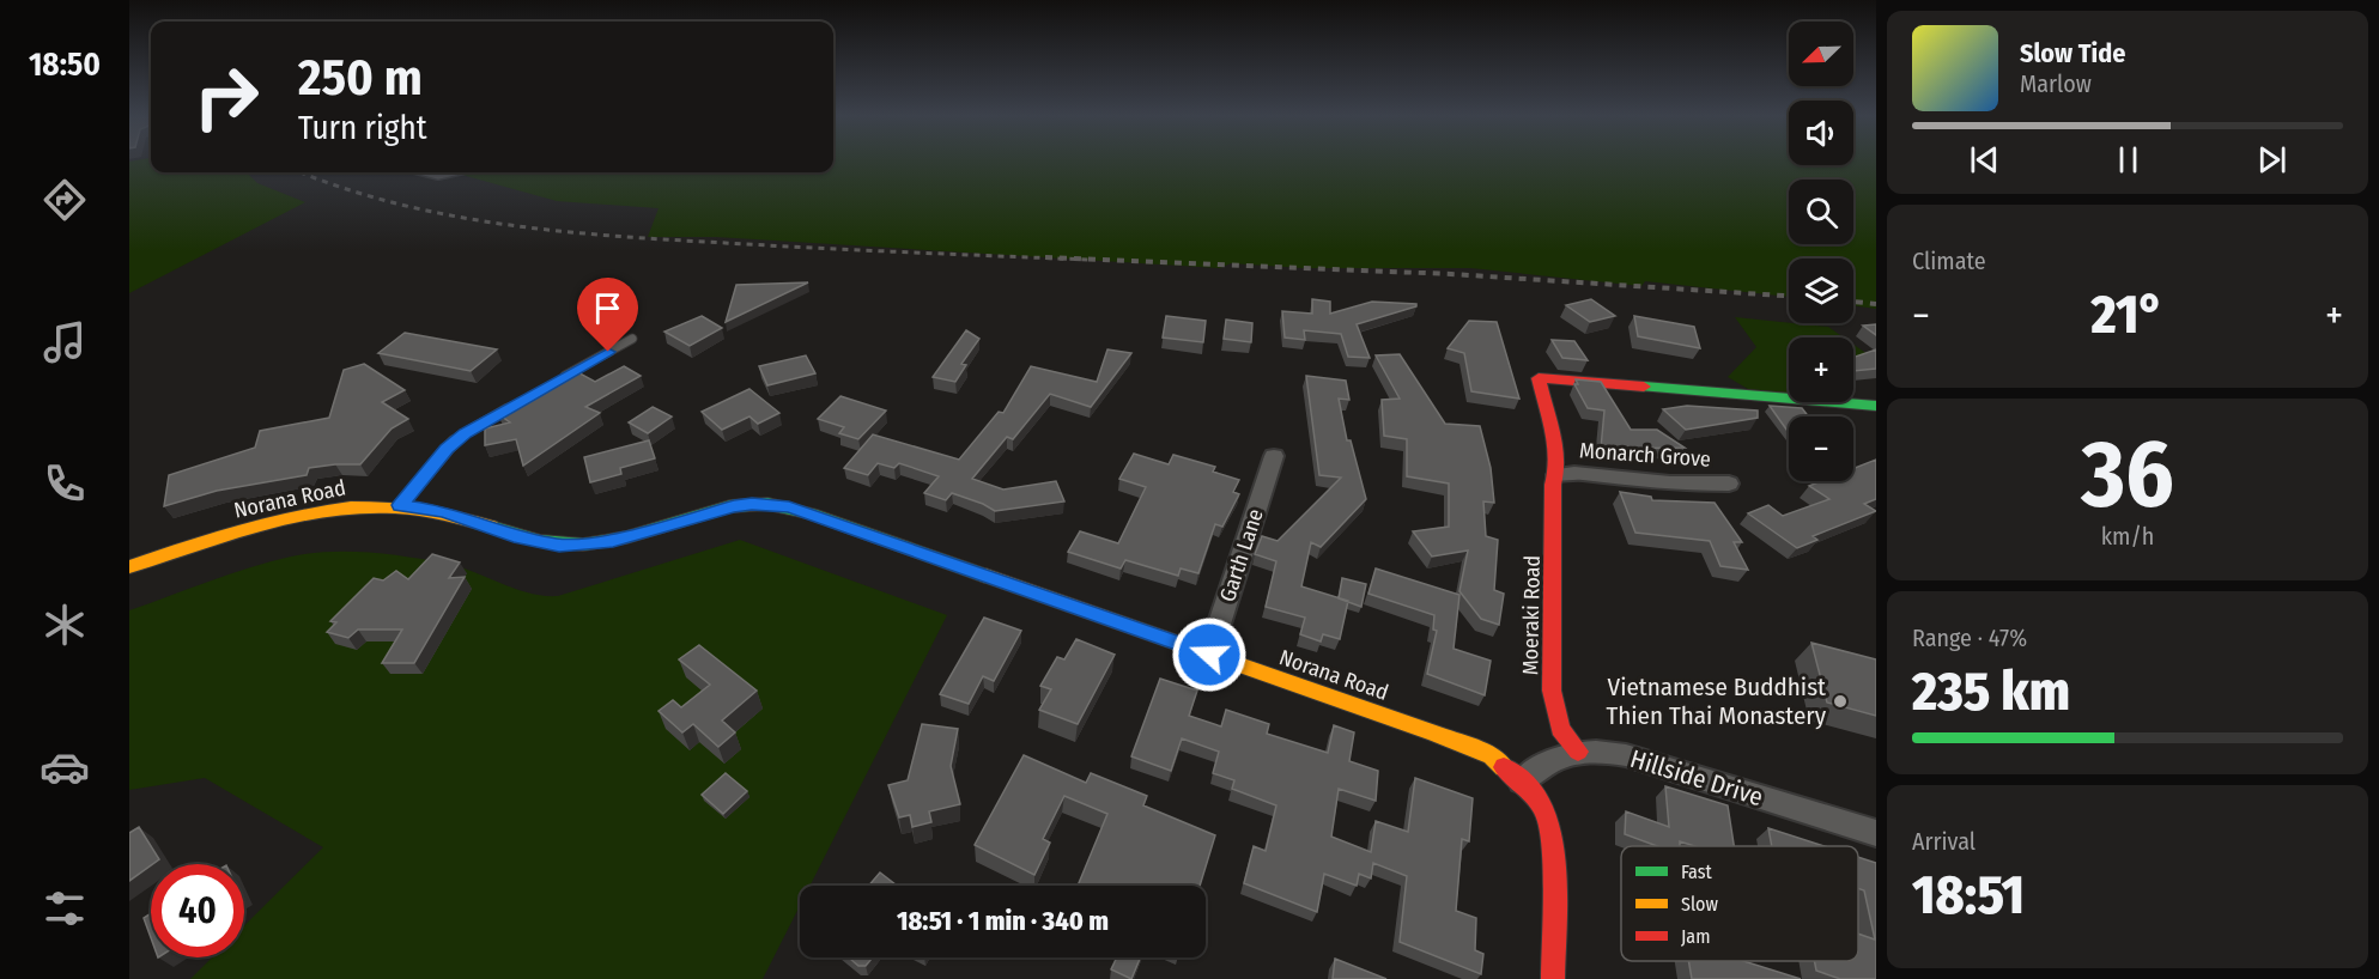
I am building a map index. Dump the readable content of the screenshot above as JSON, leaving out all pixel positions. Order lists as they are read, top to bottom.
{
  "streets": {
    "street": [
      "Monarch Grove",
      "Norana Road",
      "Garth Lane",
      "Moeraki Road",
      "Hillside Drive"
    ]
  },
  "crossings": [
    ["Monarch Grove", "Moeraki Road"],
    ["Norana Road", "Garth Lane"],
    ["Norana Road", "Hillside Drive"],
    ["Moeraki Road", "Hillside Drive"]
  ],
  "places": ["Vietnamese Buddhist Thien Thai Monastery"],
  "legend": ["Fast", "Slow", "Jam"],
  "north": "bottom left",
  "page": {
    "tabs": "18:50",
    "map_buttons": ["+", "−"],
    "turn": ["250 m", "Turn right"],
    "song": ["Slow Tide", "Marlow"],
    "tile": [
      "Climate",
      ["36", "km/h"],
      ["Range · 47%", "235 km"],
      ["Arrival", "18:51"]
    ],
    "heat": ["−", "21°", "+"],
    "limit": "40",
    "trip": "18:51 · 1 min · 340 m"
  }
}
